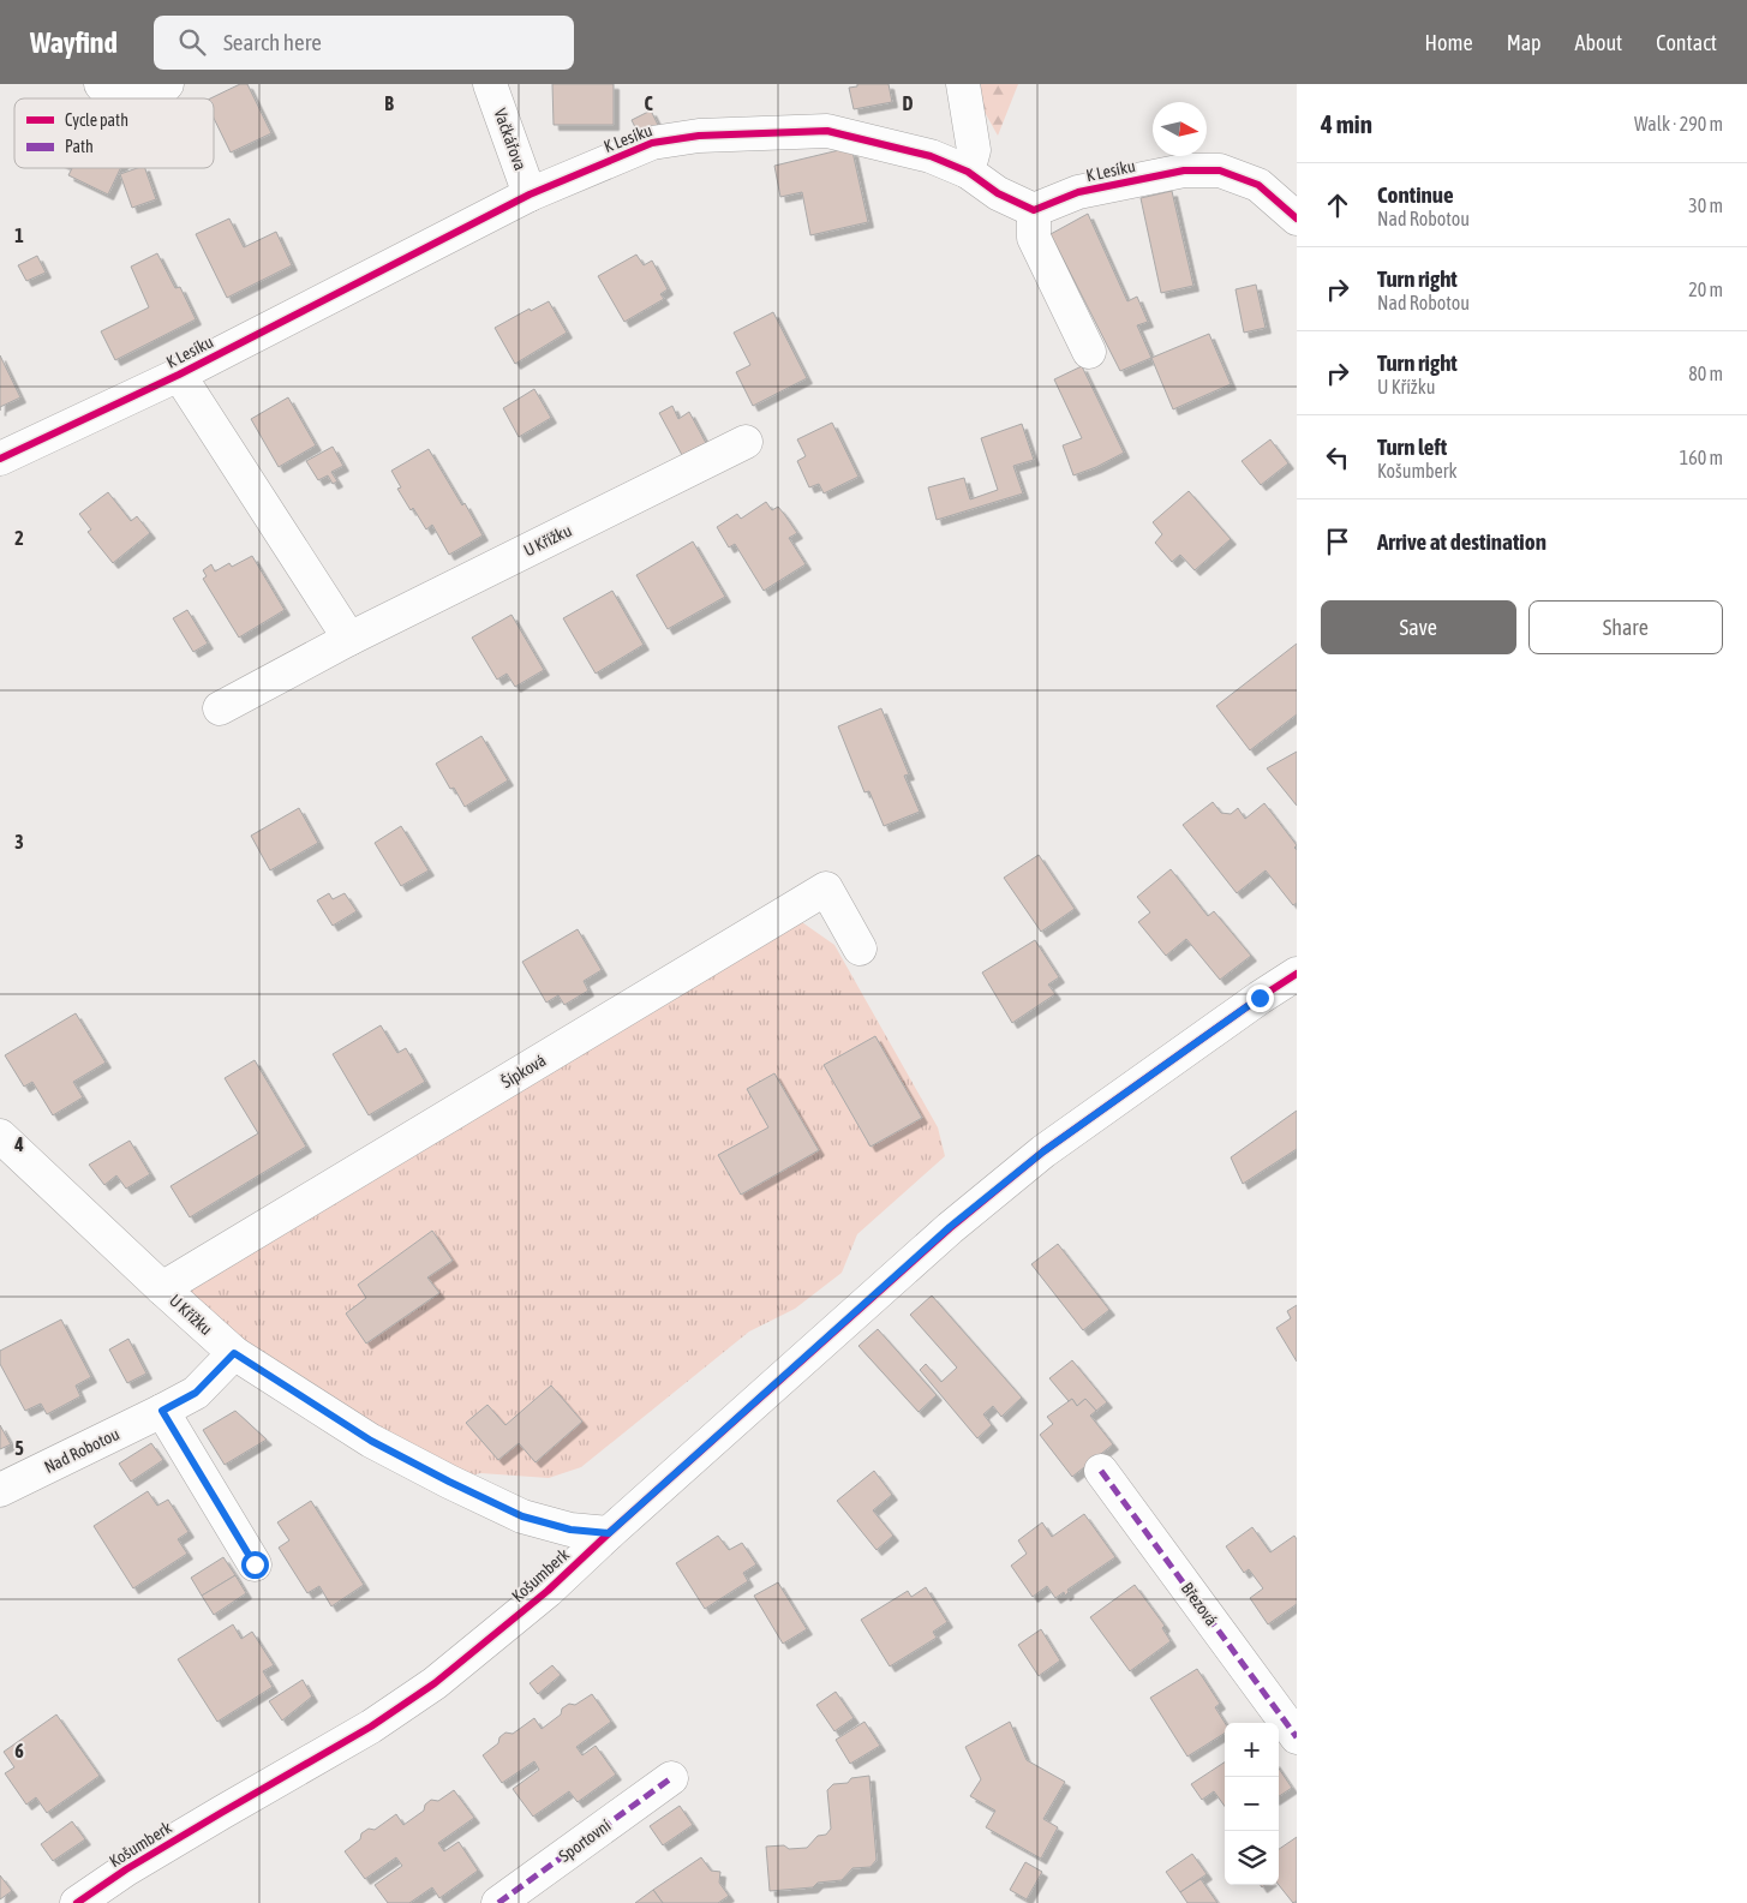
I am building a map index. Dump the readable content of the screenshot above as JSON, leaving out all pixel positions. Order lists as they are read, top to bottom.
{
  "streets": {
    "street": [
      "K Lesíku",
      "Vačkářova",
      "U Křížku",
      "Šípková",
      "Nad Robotou",
      "Košumberk",
      "Březová",
      "Sportovní"
    ]
  },
  "crossings": [
    ["K Lesíku", "Vačkářova"],
    ["U Křížku", "Šípková"],
    ["U Křížku", "Nad Robotou"],
    ["U Křížku", "Košumberk"]
  ],
  "legend": ["Cycle path", "Path"],
  "north": "right",
  "page": {
    "header": "Wayfind",
    "search": "Search here",
    "nav": [
      "Home",
      "Map",
      "About",
      "Contact"
    ],
    "heading": ["4 min", "Walk · 290 m"],
    "list": [
      ["Continue", "Nad Robotou", "30 m"],
      ["Turn right", "Nad Robotou", "20 m"],
      ["Turn right", "U Křížku", "80 m"],
      ["Turn left", "Košumberk", "160 m"],
      "Arrive at destination"
    ],
    "buttons": ["Save", "Share"],
    "map_buttons": ["+", "−"]
  },
  "grid": {
    "columns": ["B", "C", "D"],
    "rows": [
      "1",
      "2",
      "3",
      "4",
      "5",
      "6"
    ]
  }
}
